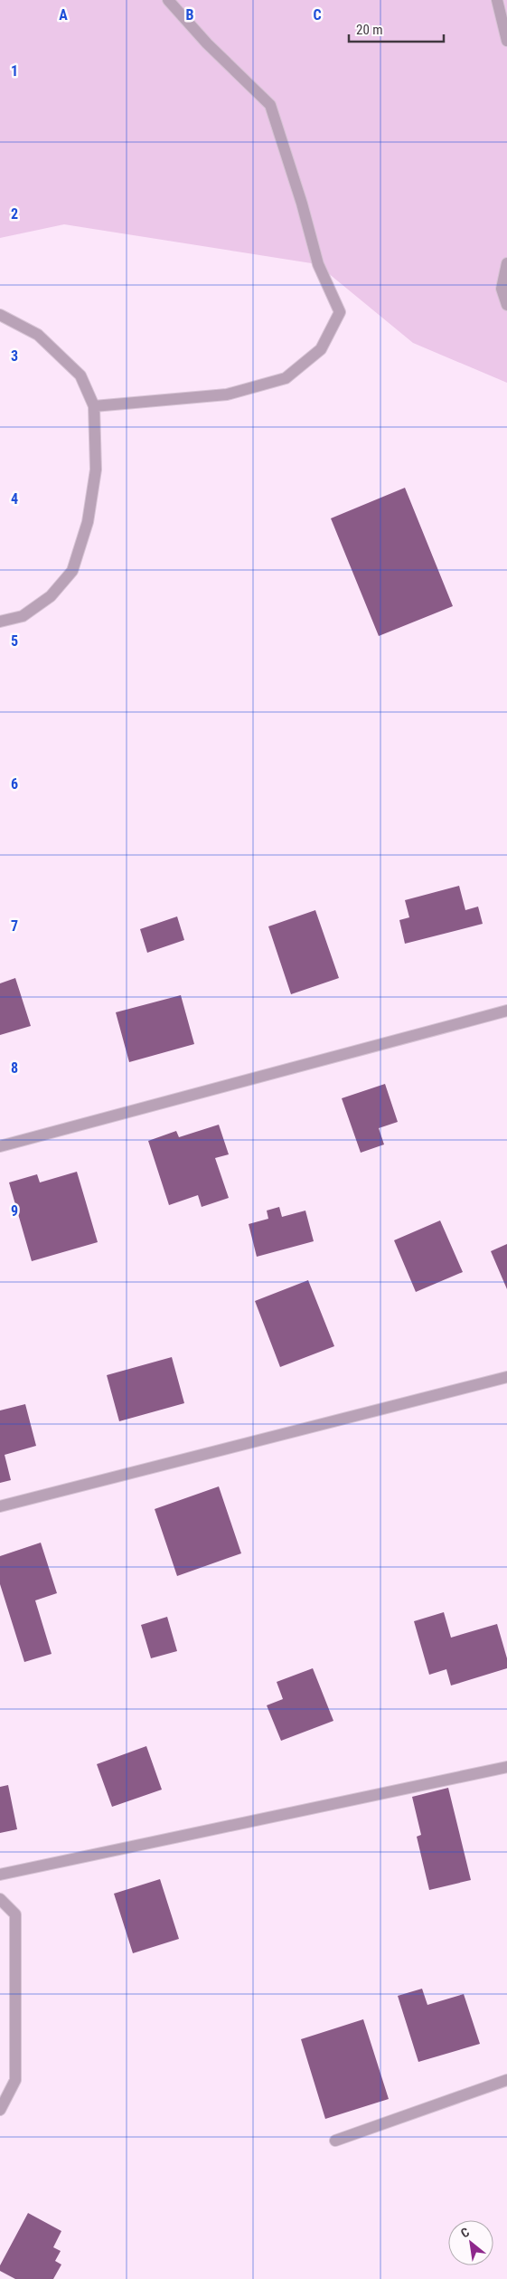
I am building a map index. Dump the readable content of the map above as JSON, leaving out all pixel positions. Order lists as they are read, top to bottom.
{
  "scale_bar": "20 m",
  "north": "top left",
  "grid": {
    "columns": ["A", "B", "C"],
    "rows": [
      "1",
      "2",
      "3",
      "4",
      "5",
      "6",
      "7",
      "8",
      "9"
    ]
  }
}
